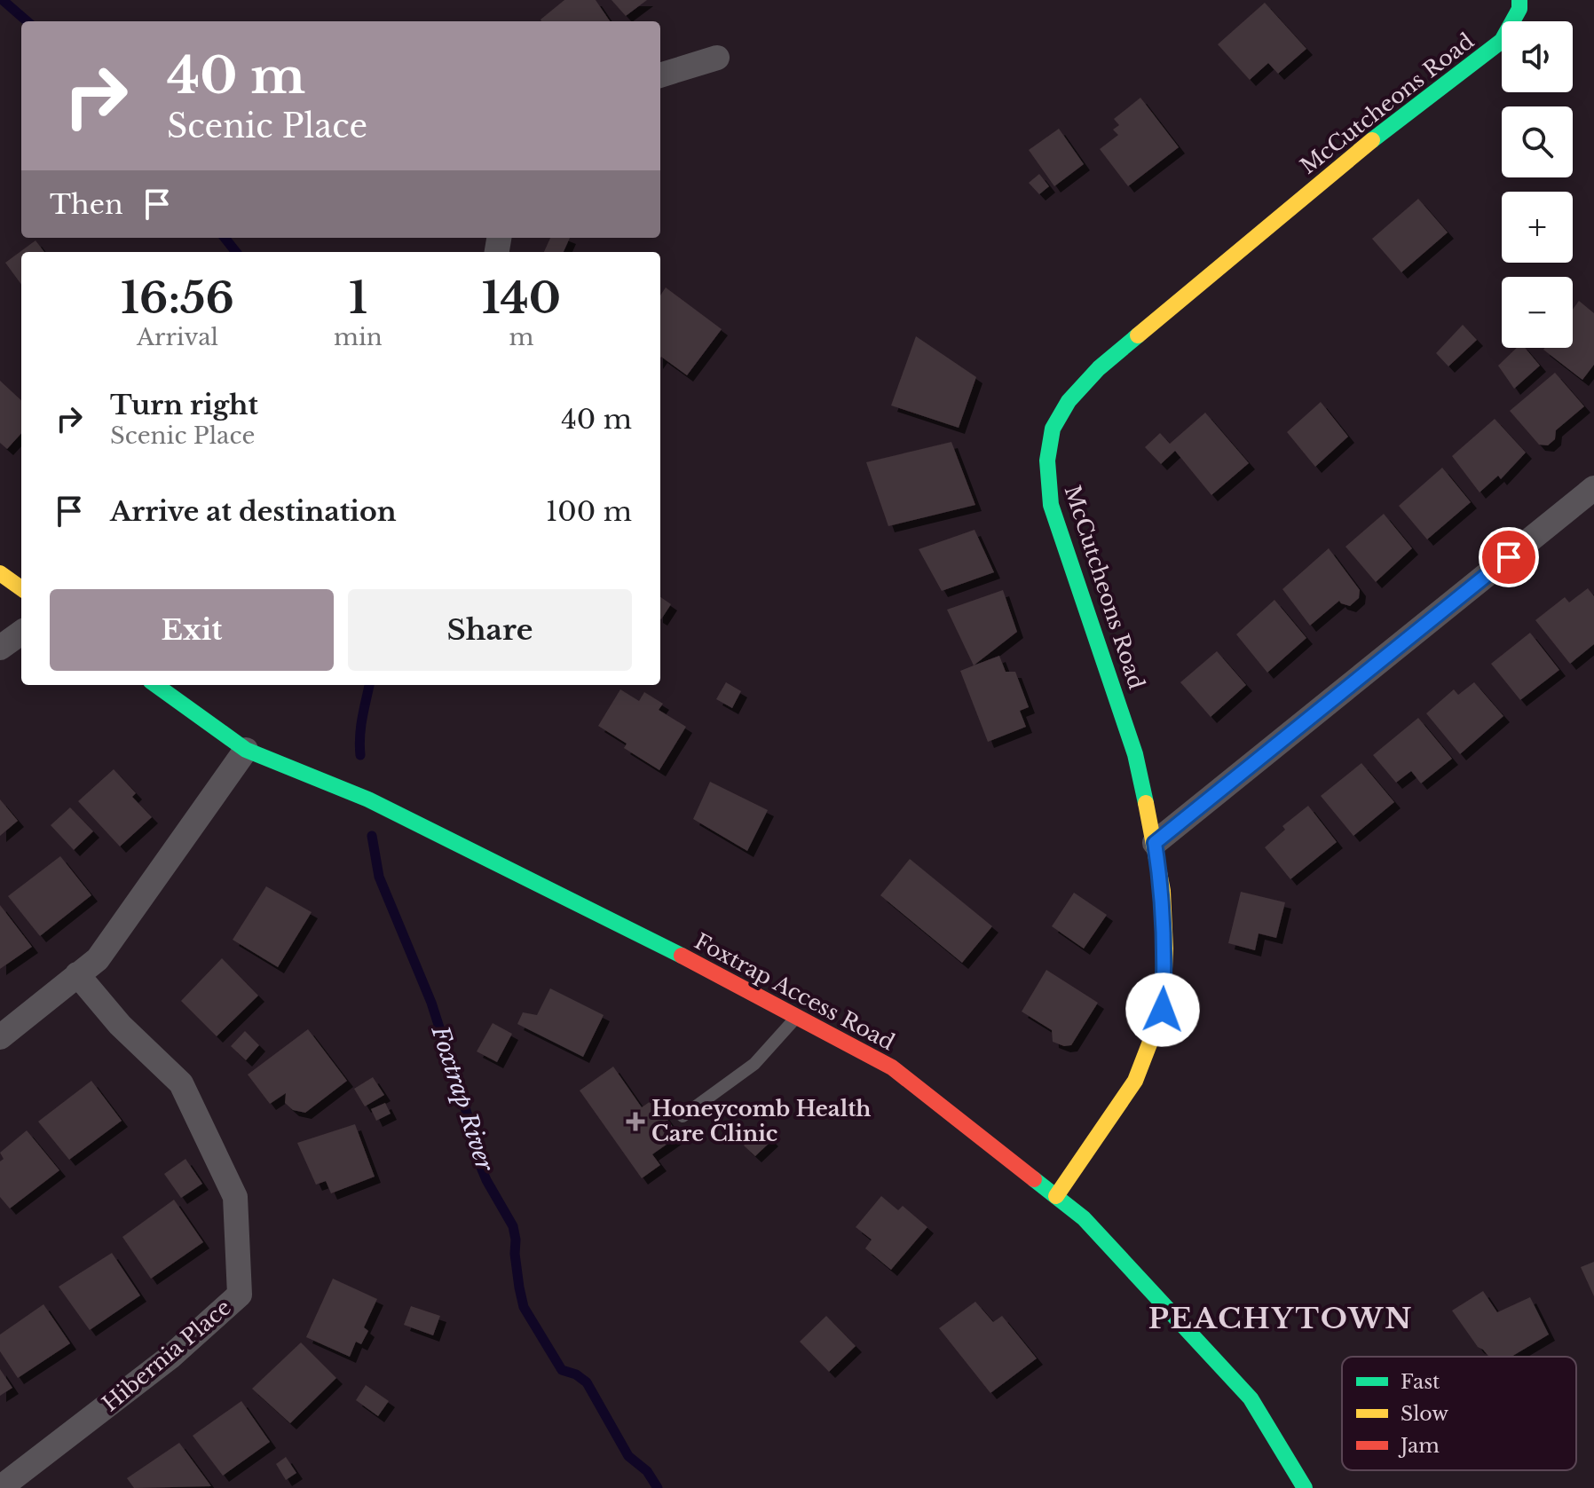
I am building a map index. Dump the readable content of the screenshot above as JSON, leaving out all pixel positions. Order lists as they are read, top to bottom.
{
  "streets": {
    "main road": ["McCutcheons Road", "Foxtrap Access Road"],
    "street": ["Hibernia Place"]
  },
  "crossings": [
    ["McCutcheons Road", "Foxtrap Access Road"]
  ],
  "districts": ["PEACHYTOWN"],
  "water": ["Foxtrap River"],
  "places": {
    "health": ["Honeycomb Health Care Clinic"]
  },
  "legend": ["Fast", "Slow", "Jam"],
  "page": {
    "map_buttons": ["+", "−"],
    "turn": ["40 m", "Scenic Place"],
    "then": "Then",
    "eta": [
      "16:56",
      "Arrival",
      "1",
      "min",
      "140",
      "m"
    ],
    "list": [
      {
        "name": "Turn right",
        "note": "Scenic Place",
        "value": "40 m"
      },
      {
        "name": "Arrive at destination",
        "value": "100 m"
      }
    ],
    "buttons": ["Exit", "Share"]
  }
}
